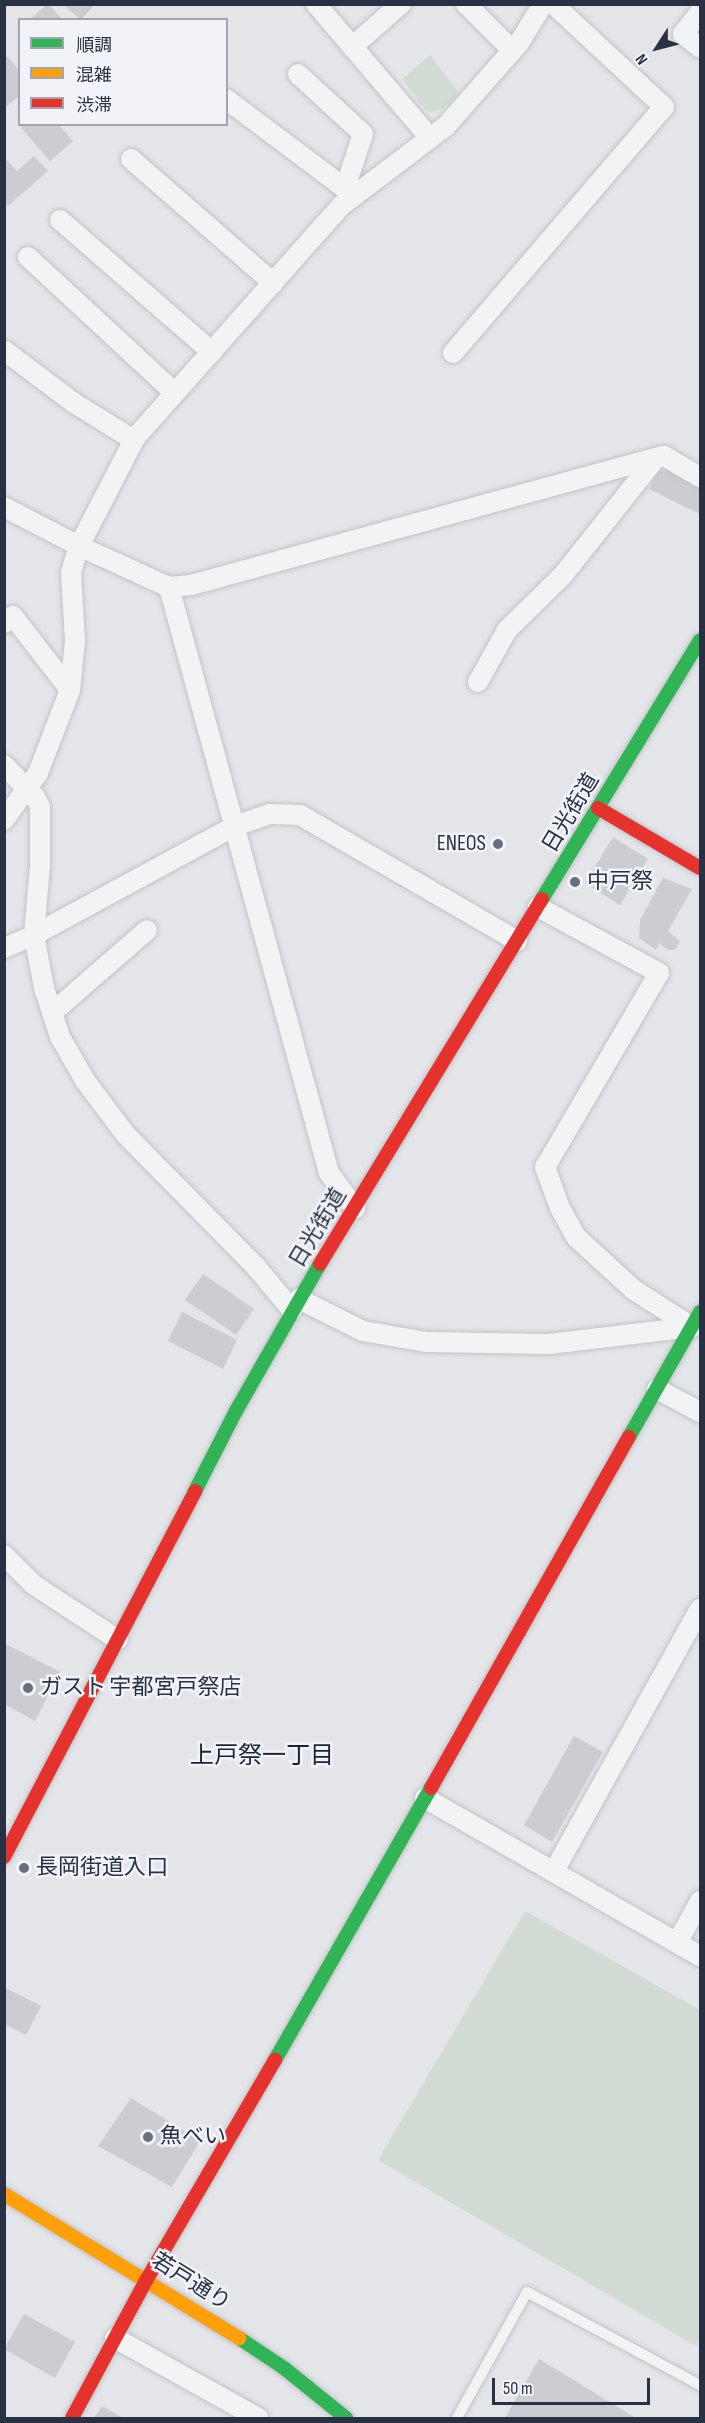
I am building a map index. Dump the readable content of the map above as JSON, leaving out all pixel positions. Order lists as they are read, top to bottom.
{
  "streets": {
    "main road": ["日光街道", "若戸通り"]
  },
  "districts": ["上戸祭一丁目"],
  "places": [
    "ENEOS",
    "中戸祭",
    "ガスト 宇都宮戸祭店",
    "長岡街道入口",
    "魚べい"
  ],
  "legend": ["順調", "混雑", "渋滞"],
  "scale_bar": "50 m",
  "north": "bottom left"
}
